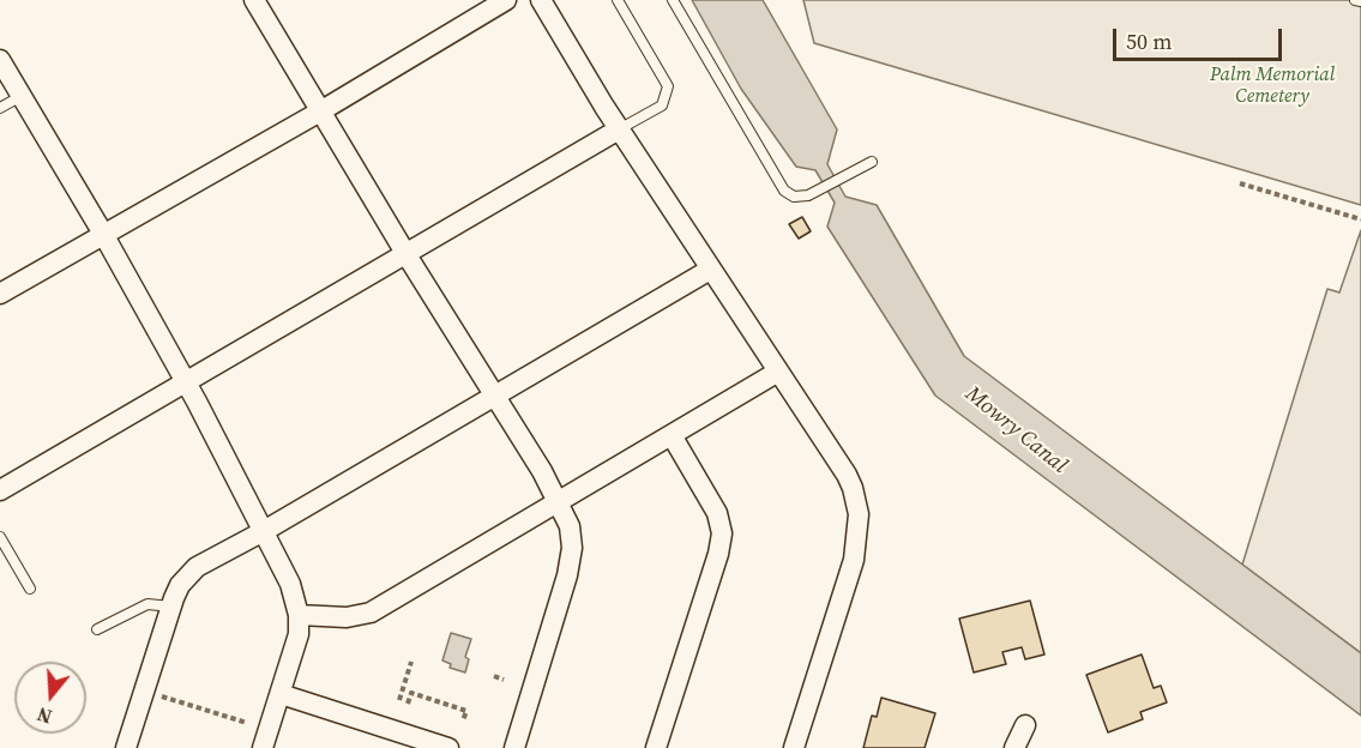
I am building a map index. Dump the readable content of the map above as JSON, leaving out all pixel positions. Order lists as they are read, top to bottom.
{
  "water": ["Mowry Canal"],
  "parks": ["Palm Memorial Cemetery"],
  "scale_bar": "50 m",
  "north": "bottom"
}
